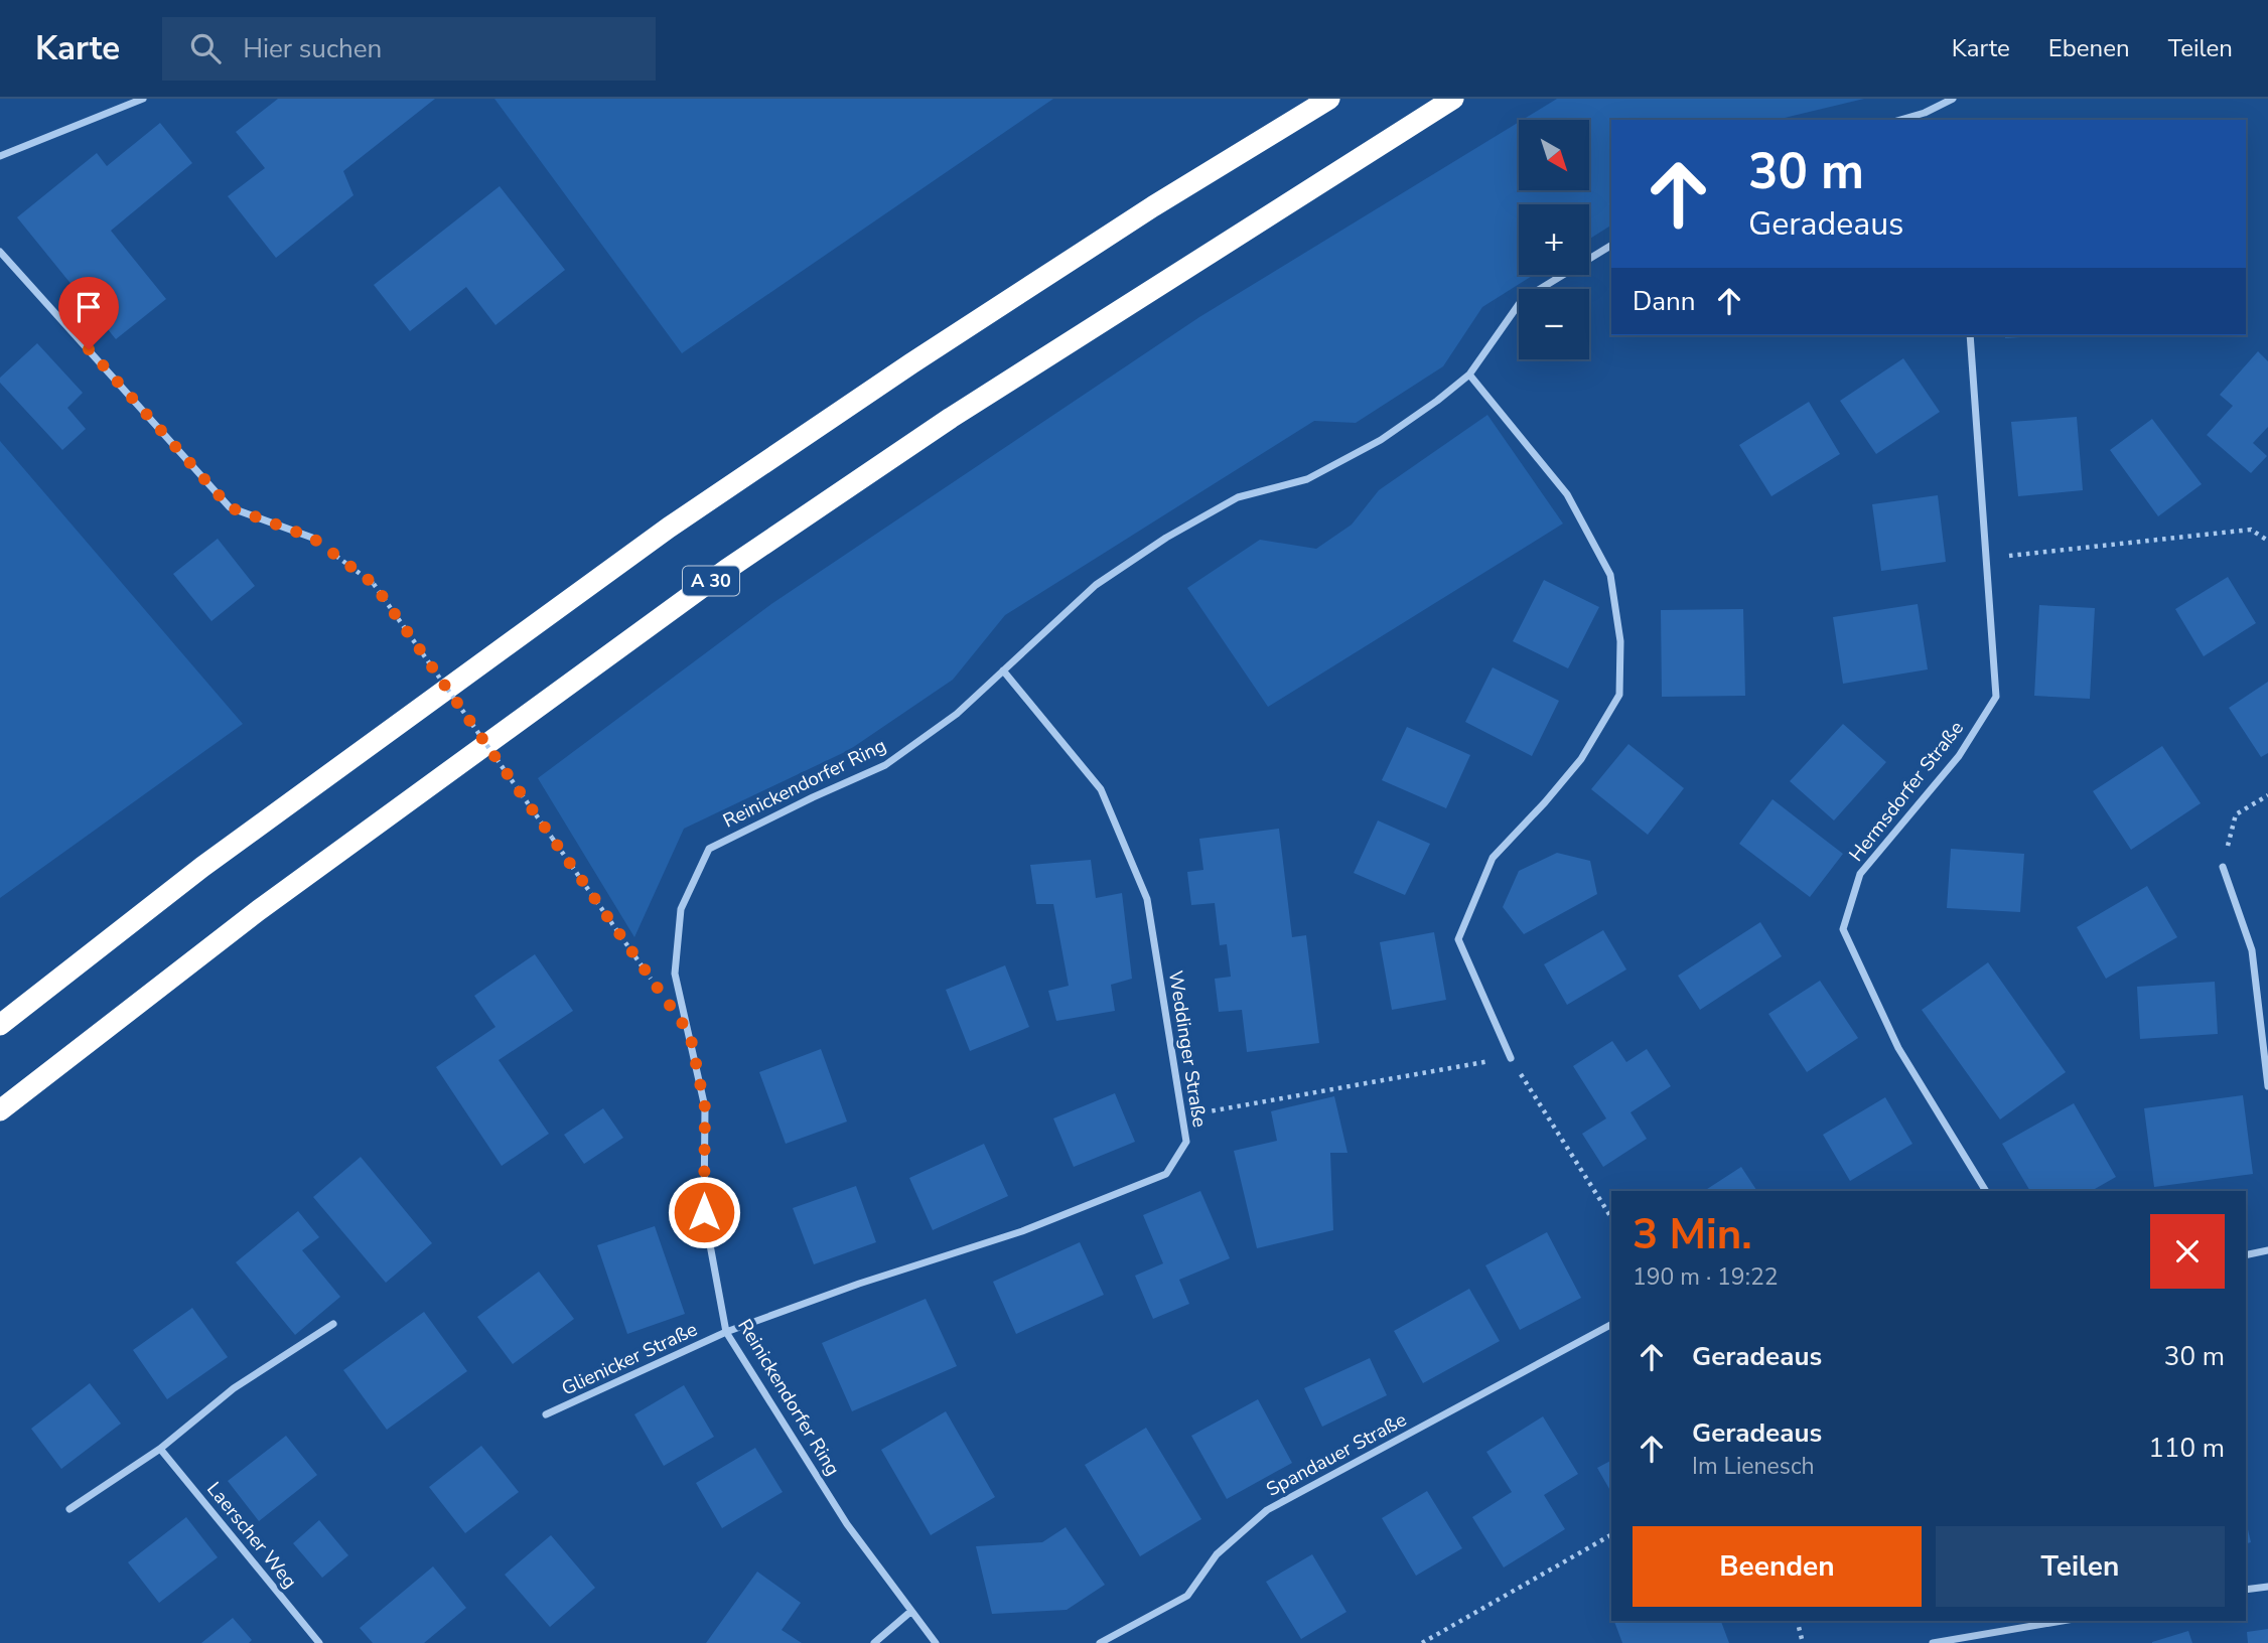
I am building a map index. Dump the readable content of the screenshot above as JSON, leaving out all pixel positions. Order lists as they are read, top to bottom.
{
  "streets": {
    "highway": ["A 30"],
    "street": [
      "Reinickendorfer Ring",
      "Hermsdorfer Straße",
      "Weddinger Straße",
      "Glienicker Straße",
      "Spandauer Straße",
      "Laerscher Weg"
    ]
  },
  "crossings": [
    ["Reinickendorfer Ring", "Weddinger Straße"],
    ["Reinickendorfer Ring", "Glienicker Straße"],
    ["Weddinger Straße", "Glienicker Straße"]
  ],
  "north": "bottom right",
  "page": {
    "header": "Karte",
    "search": "Hier suchen",
    "nav": ["Karte", "Ebenen", "Teilen"],
    "map_buttons": ["+", "−"],
    "turn": ["30 m", "Geradeaus"],
    "then": "Dann",
    "heading": ["3 Min.", "190 m · 19:22"],
    "list": [
      {
        "name": "Geradeaus",
        "value": "30 m"
      },
      {
        "name": "Geradeaus",
        "note": "Im Lienesch",
        "value": "110 m"
      }
    ],
    "buttons": ["Beenden", "Teilen"]
  }
}
